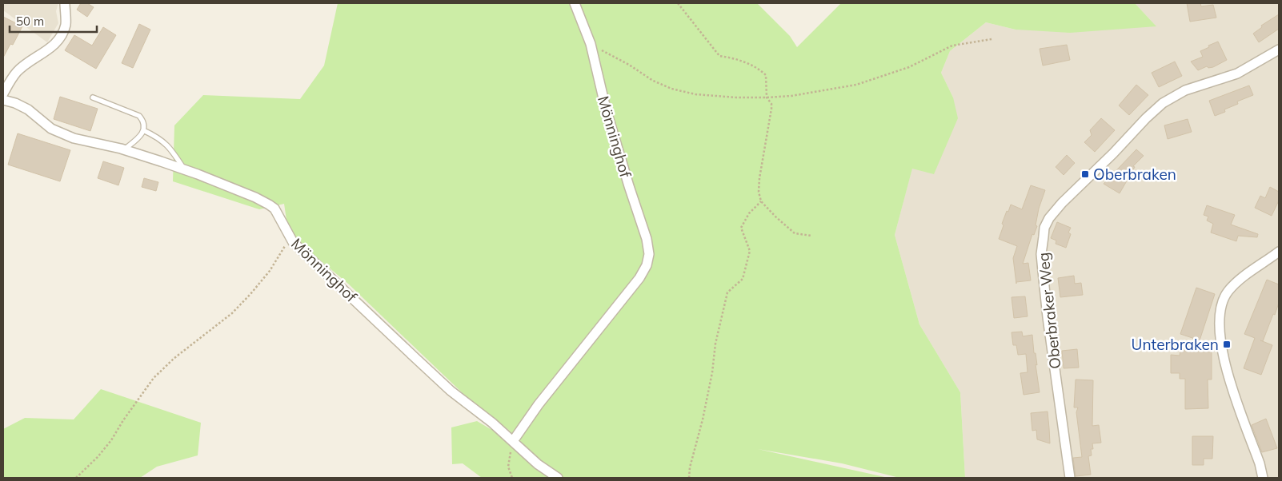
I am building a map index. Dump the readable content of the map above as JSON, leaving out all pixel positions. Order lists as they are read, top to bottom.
{
  "streets": {
    "street": ["Mönninghof", "Oberbraker Weg"]
  },
  "places": {
    "transit": ["Oberbraken", "Unterbraken"]
  },
  "scale_bar": "50 m"
}
